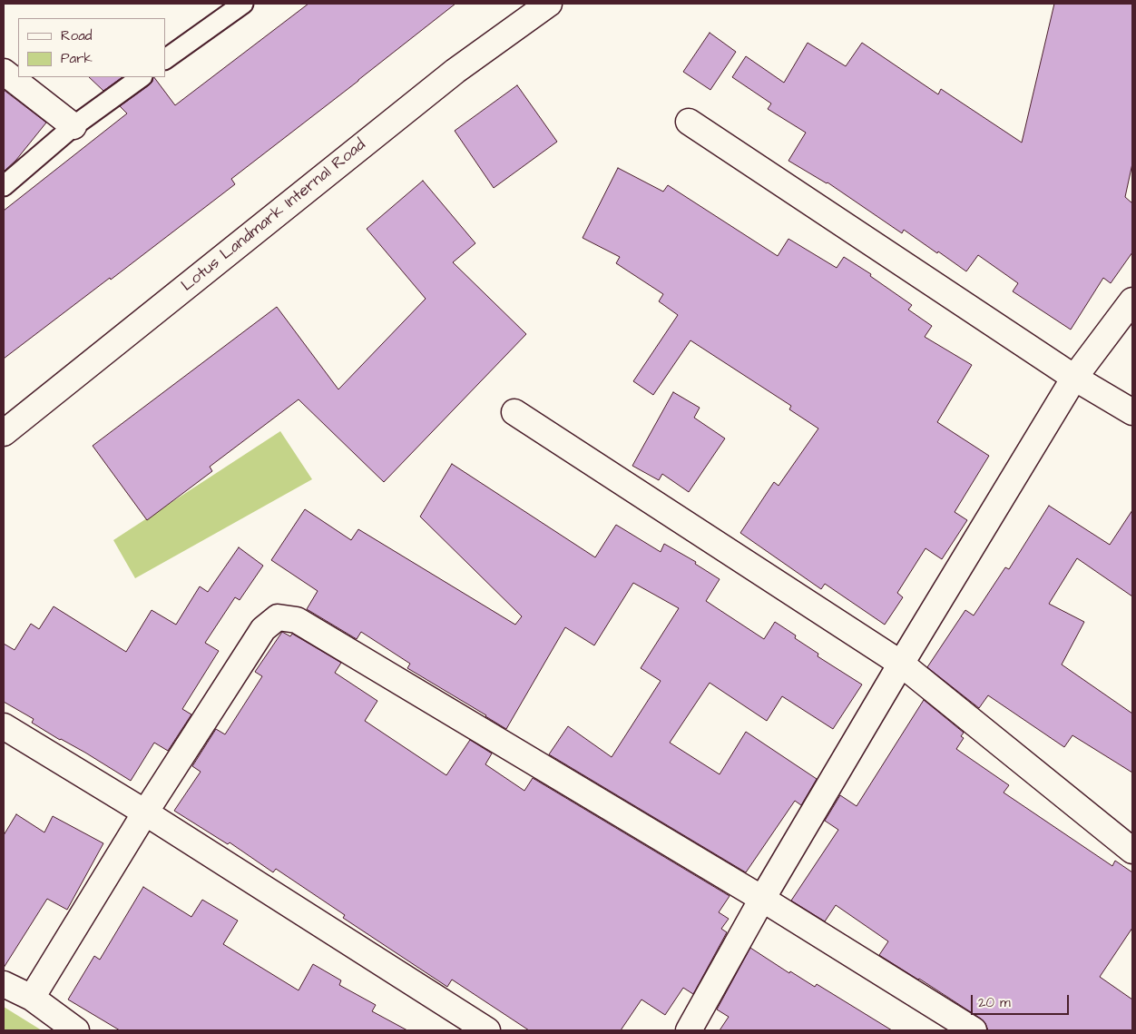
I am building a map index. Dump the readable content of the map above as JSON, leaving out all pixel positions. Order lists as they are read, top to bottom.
{
  "streets": {
    "street": ["Lotus Landmark Internal Road"]
  },
  "legend": ["Road", "Park"],
  "scale_bar": "20 m"
}
